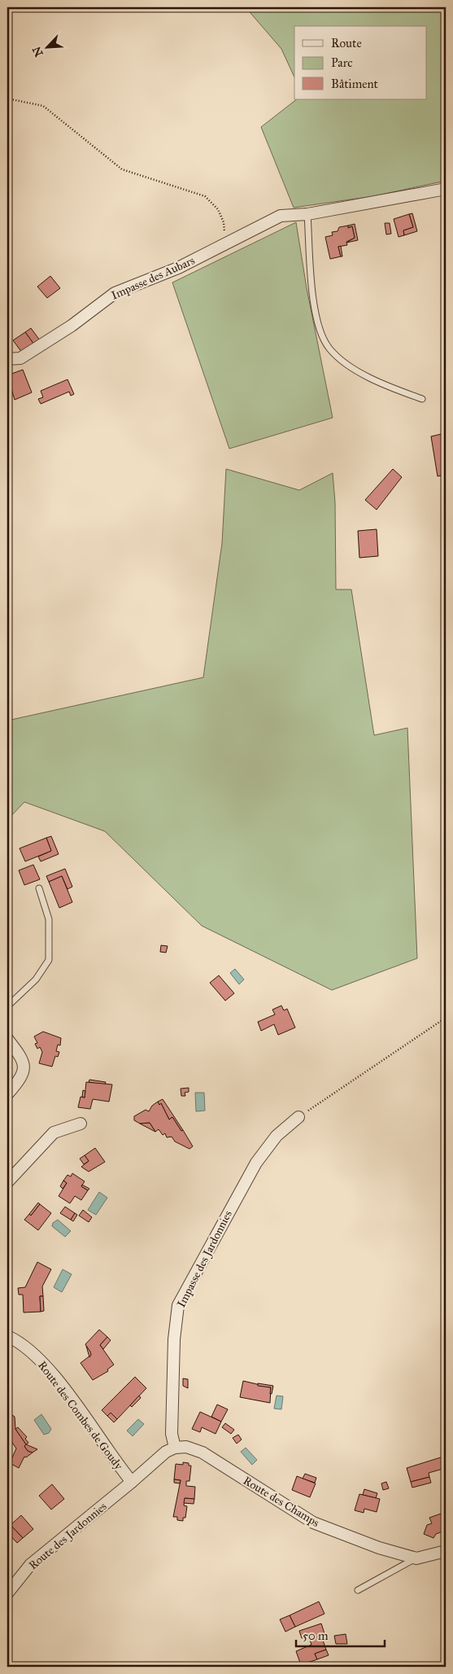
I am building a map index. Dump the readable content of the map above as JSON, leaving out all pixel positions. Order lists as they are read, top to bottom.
{
  "streets": {
    "street": [
      "Impasse des Aubars",
      "Impasse des Jardonnies",
      "Route des Combes de Goudy",
      "Route des Champs",
      "Route des Jardonnies"
    ]
  },
  "crossings": [
    ["Impasse des Jardonnies", "Route des Champs"],
    ["Route des Combes de Goudy", "Route des Jardonnies"]
  ],
  "legend": ["Route", "Parc", "Bâtiment"],
  "scale_bar": "50 m",
  "north": "bottom left"
}
